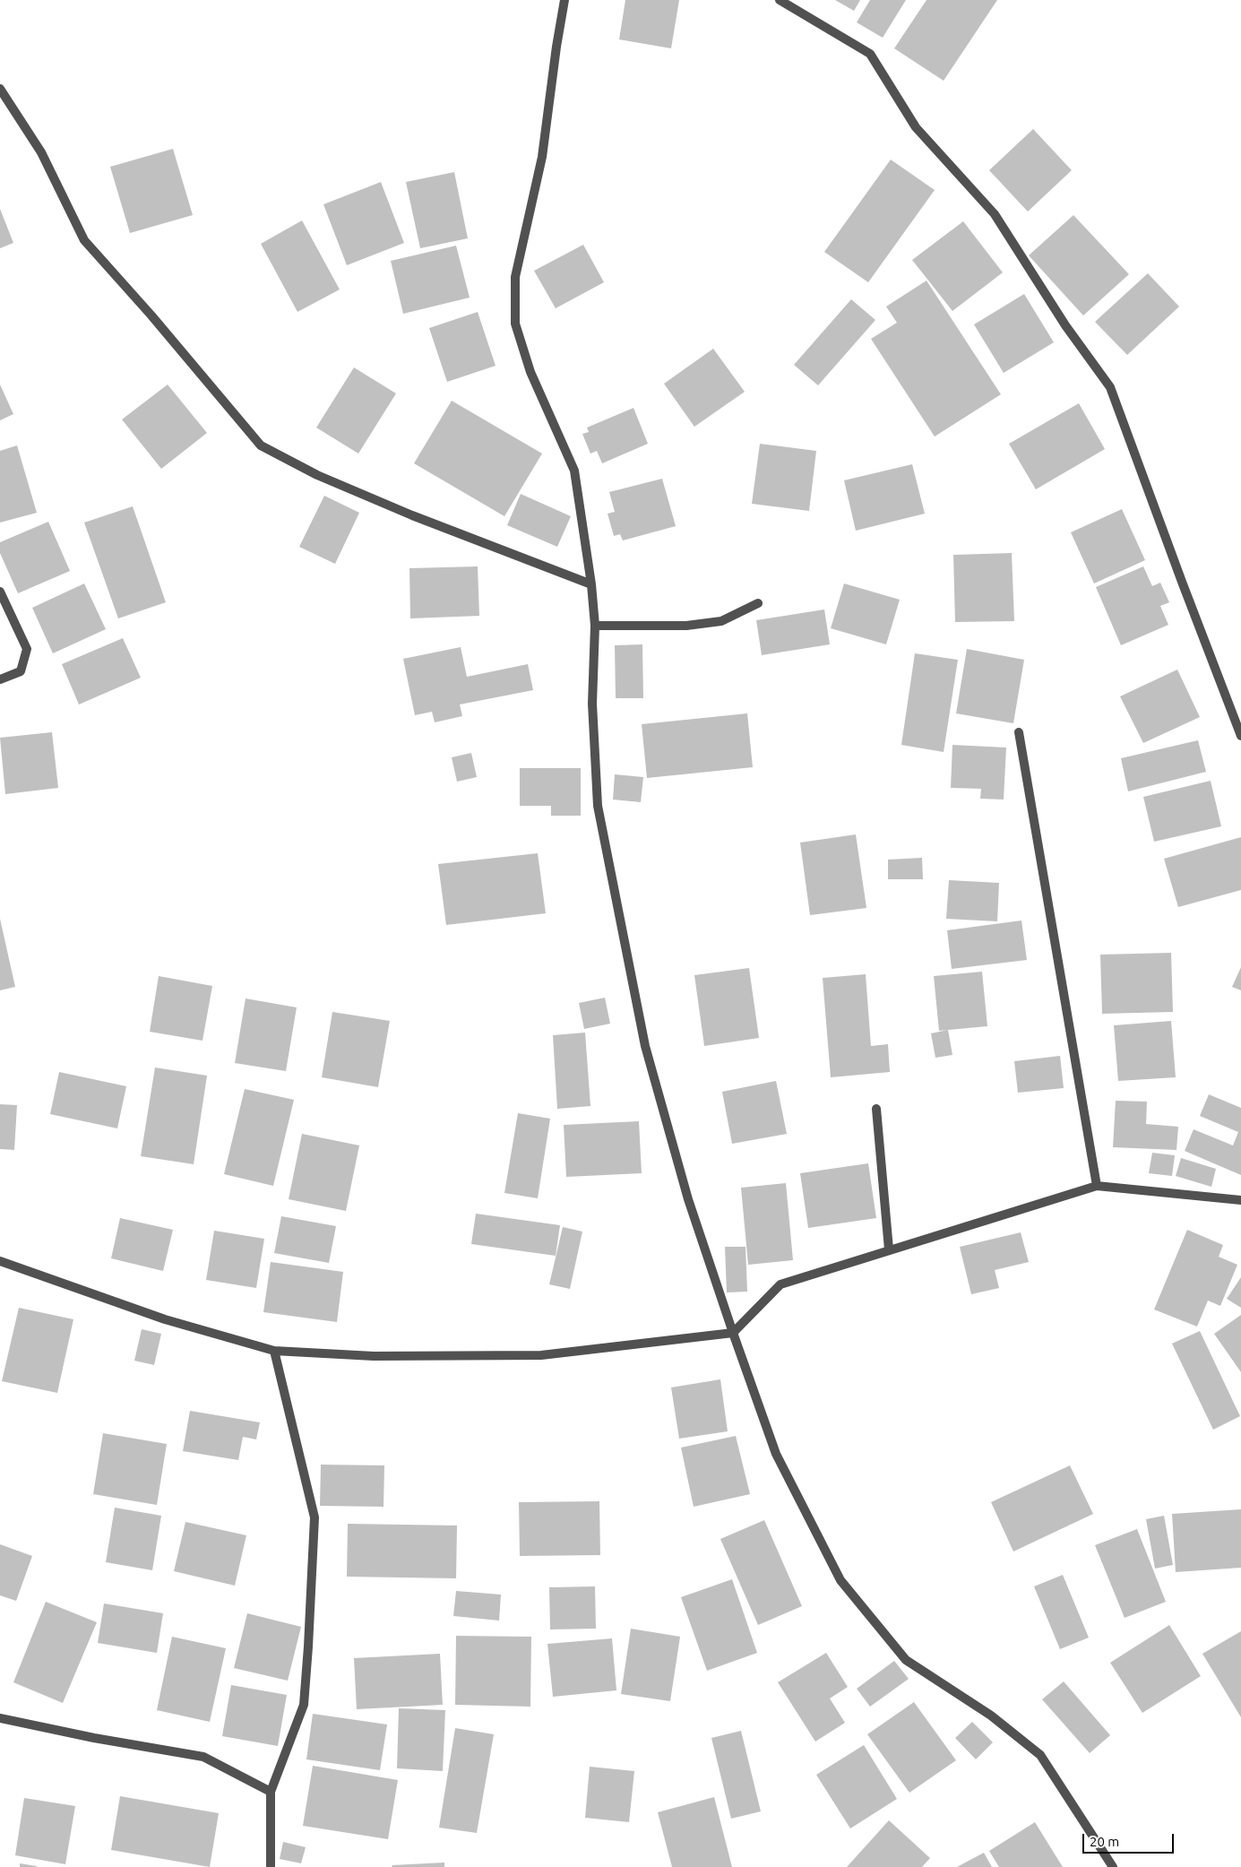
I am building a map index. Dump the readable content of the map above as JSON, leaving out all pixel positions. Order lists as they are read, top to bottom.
{
  "scale_bar": "20 m"
}
